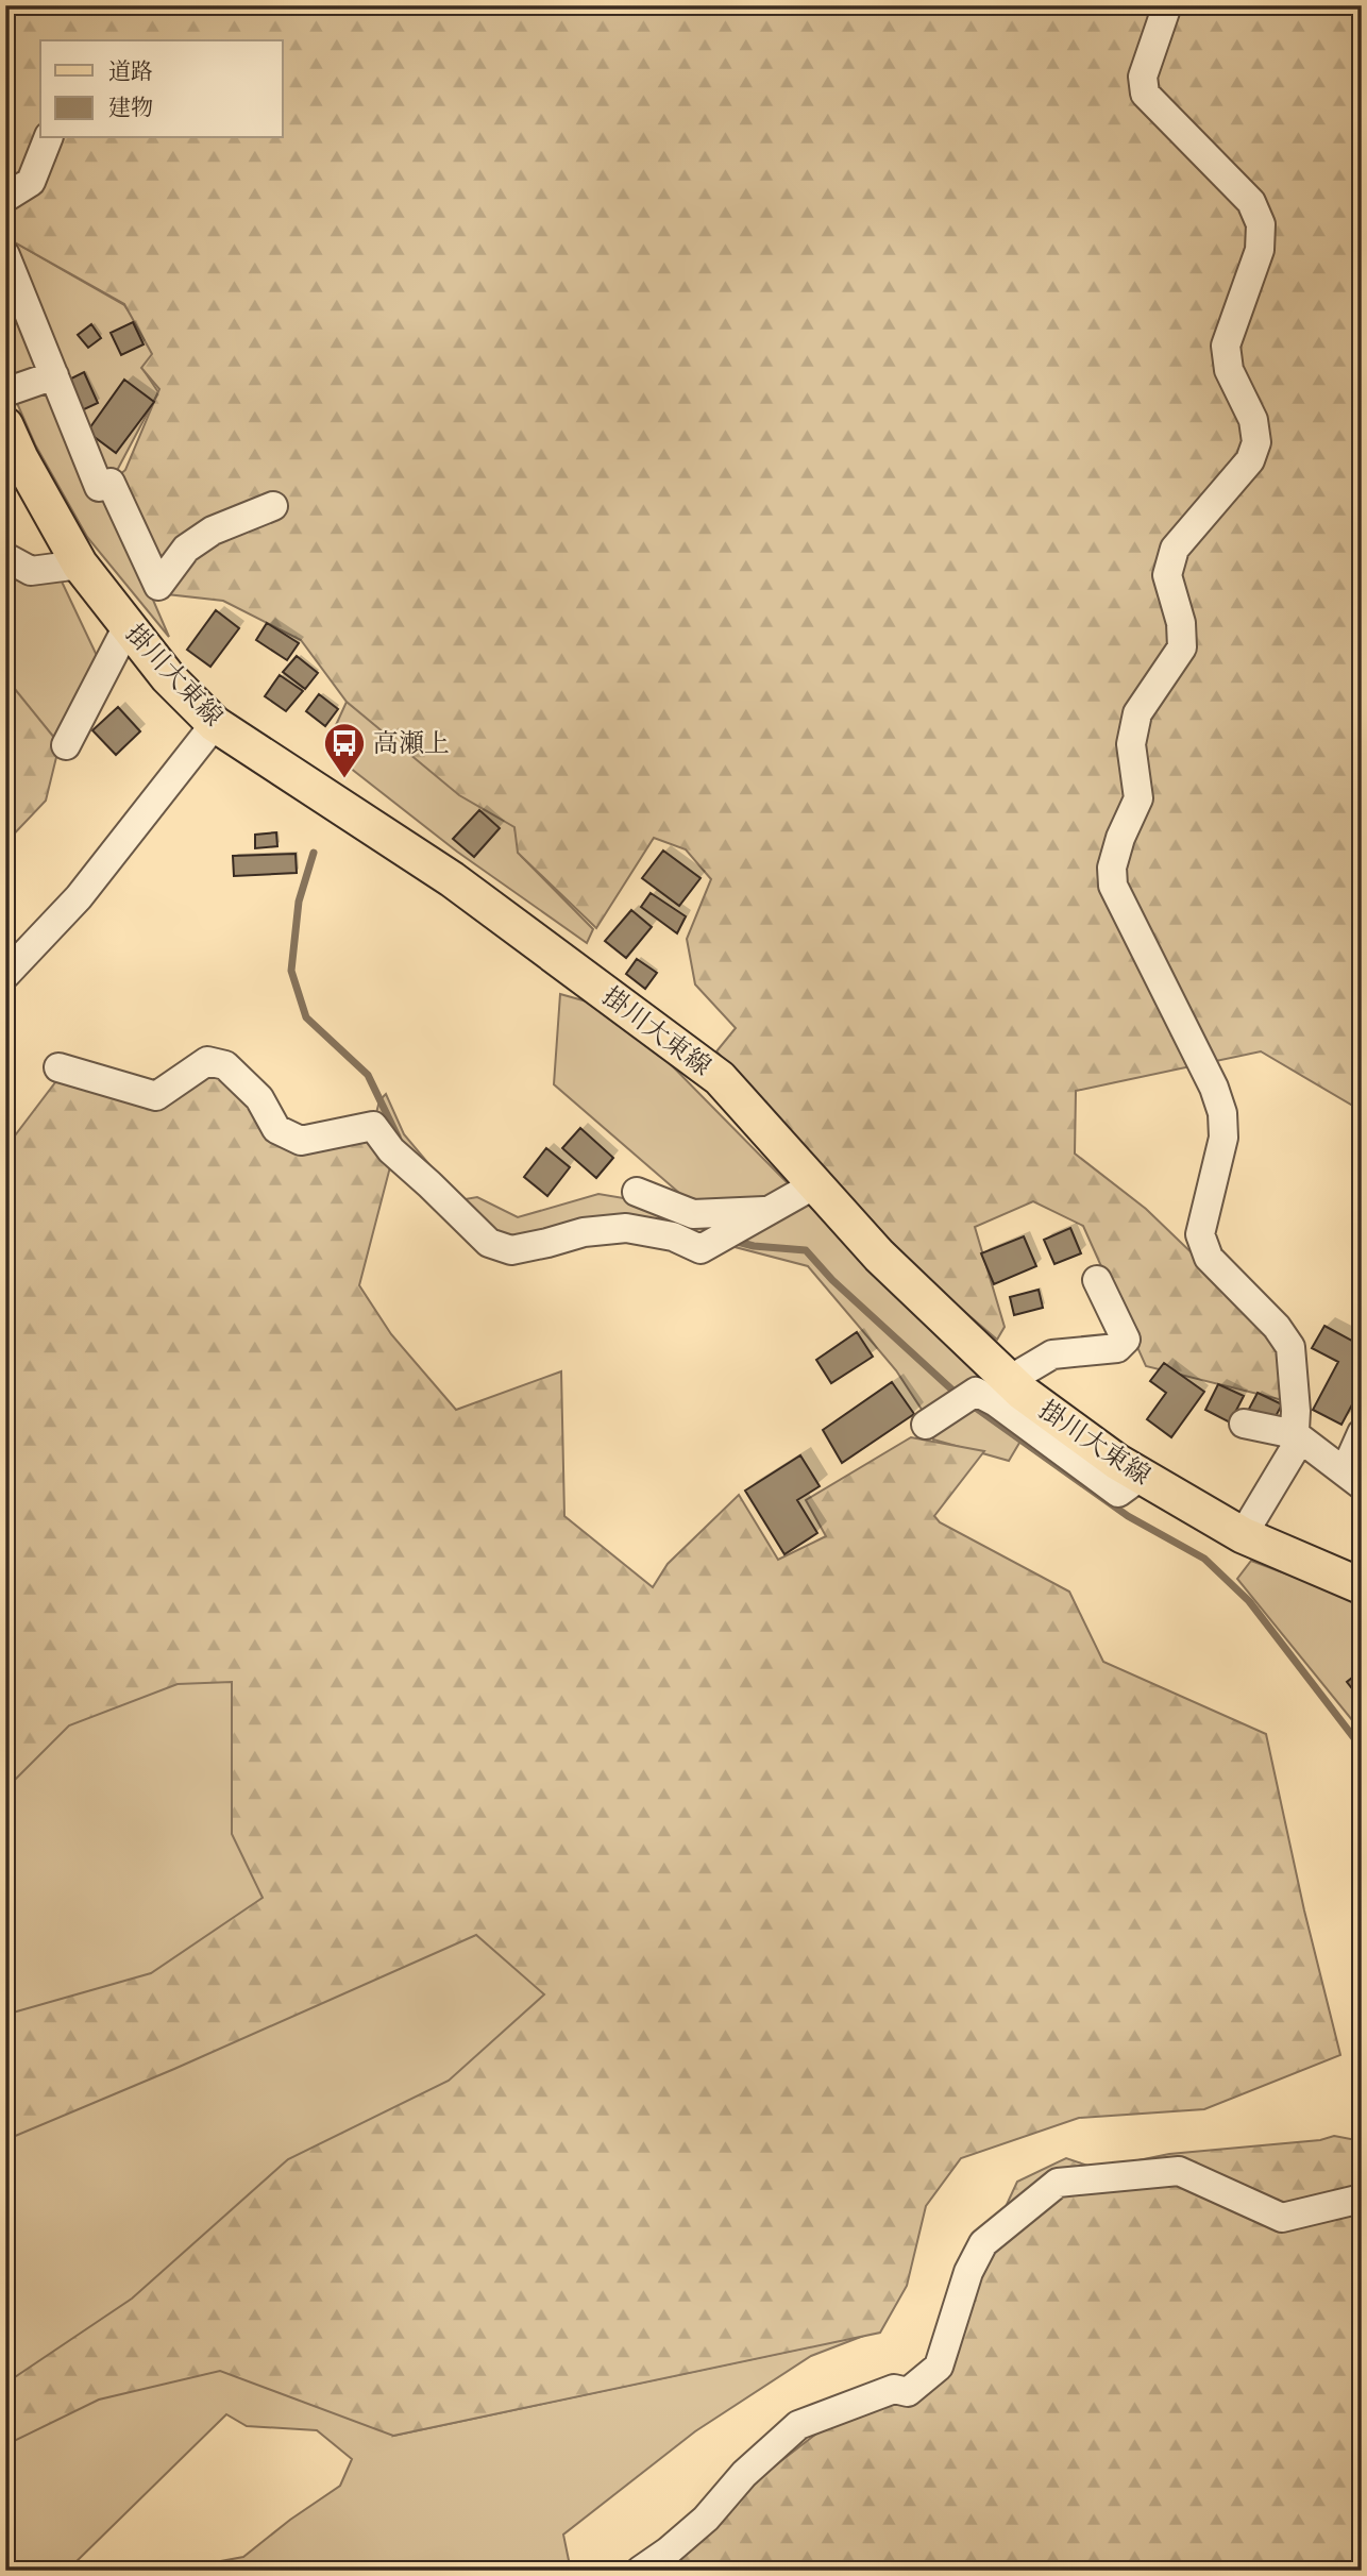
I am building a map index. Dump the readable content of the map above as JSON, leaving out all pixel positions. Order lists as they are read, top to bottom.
{
  "streets": {
    "main road": ["掛川大東線"]
  },
  "places": {
    "bus stop": ["高瀬上"]
  },
  "legend": ["道路", "建物"]
}
